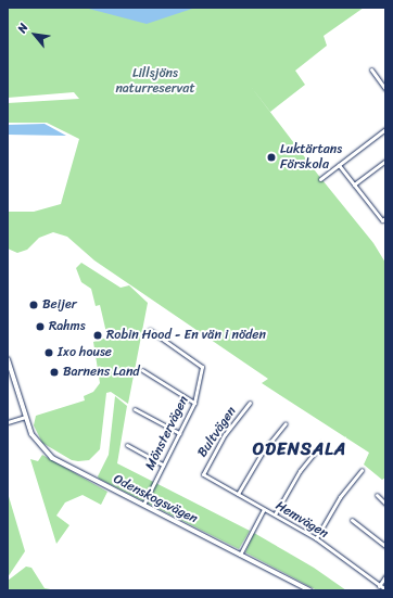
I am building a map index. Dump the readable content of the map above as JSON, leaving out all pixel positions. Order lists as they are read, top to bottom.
{
  "streets": {
    "street": [
      "Bultvägen",
      "Mönstervägen",
      "Odenskogsvägen",
      "Hemvägen"
    ]
  },
  "crossings": [
    ["Bultvägen", "Hemvägen"],
    ["Mönstervägen", "Odenskogsvägen"]
  ],
  "districts": ["ODENSALA"],
  "parks": ["Lillsjöns naturreservat"],
  "places": [
    "Luktärtans Förskola",
    "Beijer",
    "Rahms",
    "Robin Hood - En vän i nöden",
    "Ixo house",
    "Barnens Land"
  ],
  "north": "top left"
}
